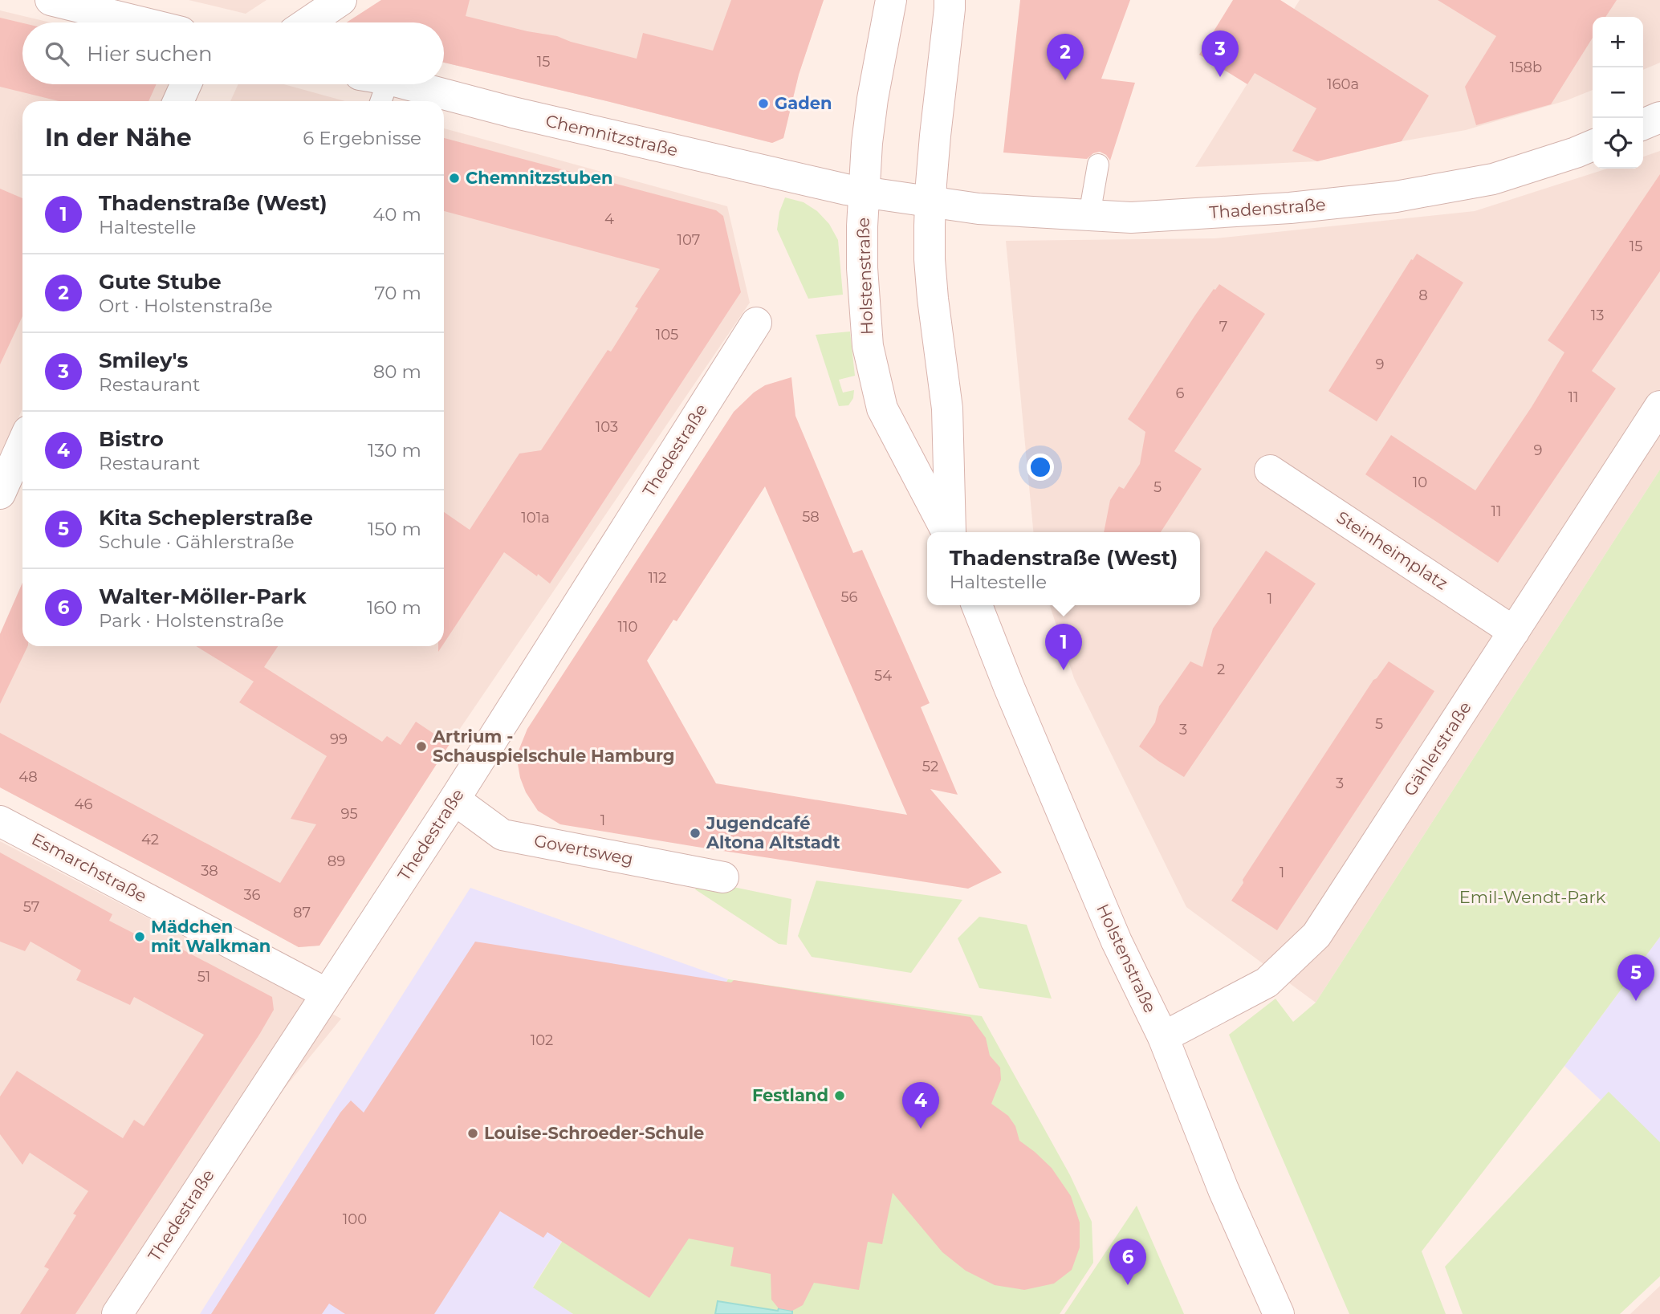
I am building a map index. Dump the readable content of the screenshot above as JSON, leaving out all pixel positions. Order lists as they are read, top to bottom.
{
  "streets": {
    "street": [
      "Chemnitzstraße",
      "Thadenstraße",
      "Holstenstraße",
      "Thedestraße",
      "Steinheimplatz",
      "Gählerstraße",
      "Govertsweg",
      "Esmarchstraße"
    ]
  },
  "crossings": [
    ["Chemnitzstraße", "Thadenstraße"],
    ["Chemnitzstraße", "Holstenstraße"],
    ["Thadenstraße", "Holstenstraße"],
    ["Holstenstraße", "Gählerstraße"],
    ["Thedestraße", "Govertsweg"],
    ["Thedestraße", "Esmarchstraße"],
    ["Steinheimplatz", "Gählerstraße"]
  ],
  "parks": ["Emil-Wendt-Park"],
  "places": [
    "Gaden",
    "Chemnitzstuben",
    "Artrium - Schauspielschule Hamburg",
    "Jugendcafé Altona Altstadt",
    "Mädchen mit Walkman",
    "Festland",
    "Louise-Schroeder-Schule"
  ],
  "house_numbers": [
    "15",
    "158b",
    "160a",
    "4",
    "107",
    "15",
    "8",
    "13",
    "7",
    "105",
    "9",
    "6",
    "11",
    "103",
    "9",
    "10",
    "5",
    "11",
    "58",
    "101a",
    "112",
    "56",
    "1",
    "110",
    "2",
    "54",
    "5",
    "3",
    "99",
    "52",
    "48",
    "3",
    "46",
    "95",
    "1",
    "42",
    "89",
    "38",
    "1",
    "36",
    "57",
    "87",
    "51",
    "102",
    "100"
  ],
  "page": {
    "map_buttons": ["+", "−"],
    "search": "Hier suchen",
    "pins": [
      "3",
      "2",
      "1",
      "5",
      "4",
      "6"
    ],
    "heading": ["In der Nähe", "6 Ergebnisse"],
    "list": [
      {
        "mark": "1",
        "name": "Thadenstraße (West)",
        "note": "Haltestelle",
        "value": "40 m"
      },
      {
        "mark": "2",
        "name": "Gute Stube",
        "note": "Ort · Holstenstraße",
        "value": "70 m"
      },
      {
        "mark": "3",
        "name": "Smiley's",
        "note": "Restaurant",
        "value": "80 m"
      },
      {
        "mark": "4",
        "name": "Bistro",
        "note": "Restaurant",
        "value": "130 m"
      },
      {
        "mark": "5",
        "name": "Kita Scheplerstraße",
        "note": "Schule · Gählerstraße",
        "value": "150 m"
      },
      {
        "mark": "6",
        "name": "Walter-Möller-Park",
        "note": "Park · Holstenstraße",
        "value": "160 m"
      }
    ],
    "popup": ["Thadenstraße (West)", "Haltestelle"]
  }
}
